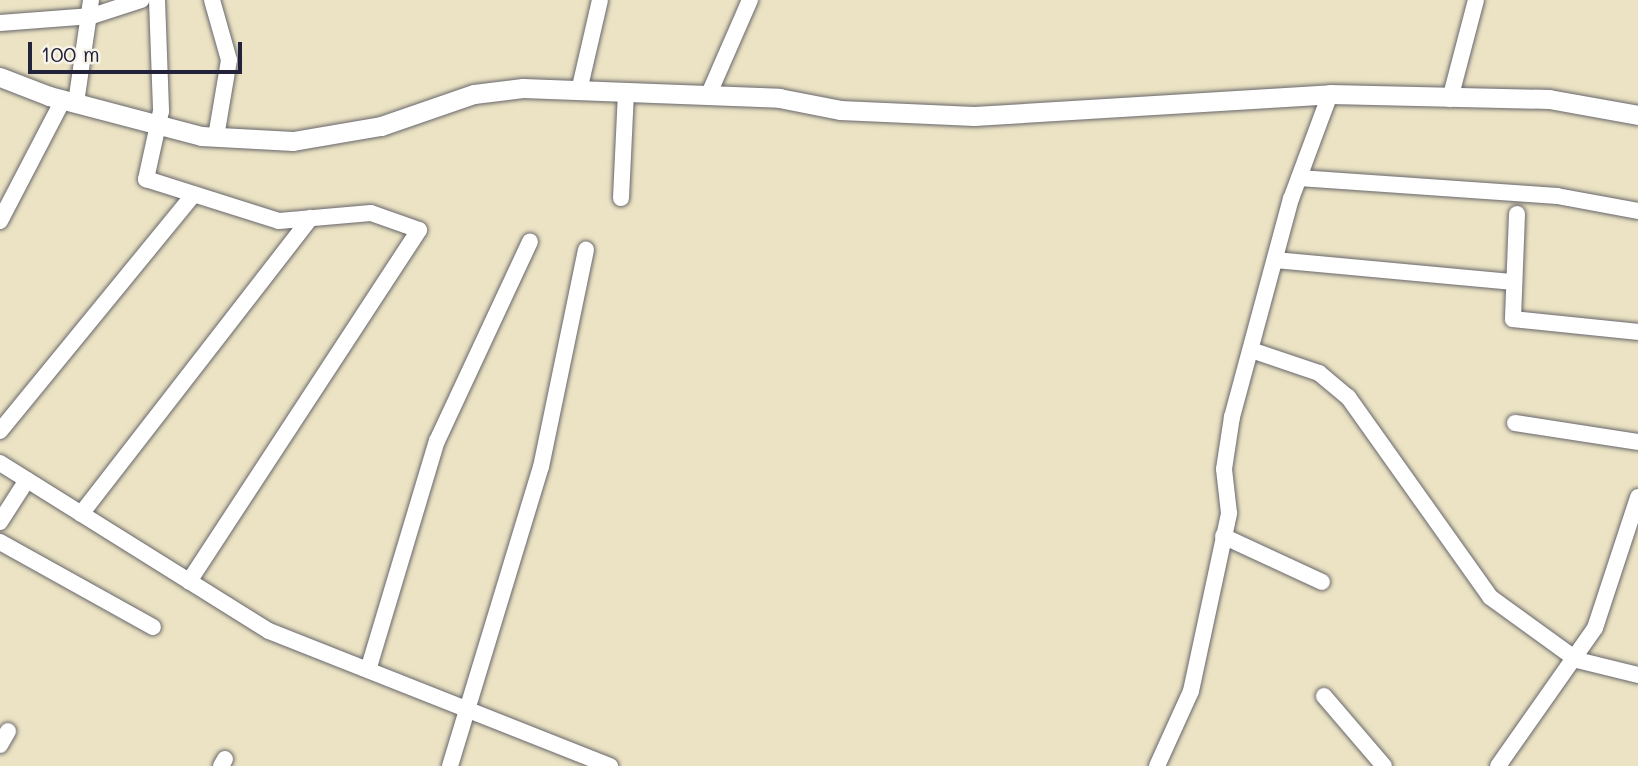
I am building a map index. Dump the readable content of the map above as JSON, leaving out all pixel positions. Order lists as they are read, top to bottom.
{
  "scale_bar": "100 m"
}
